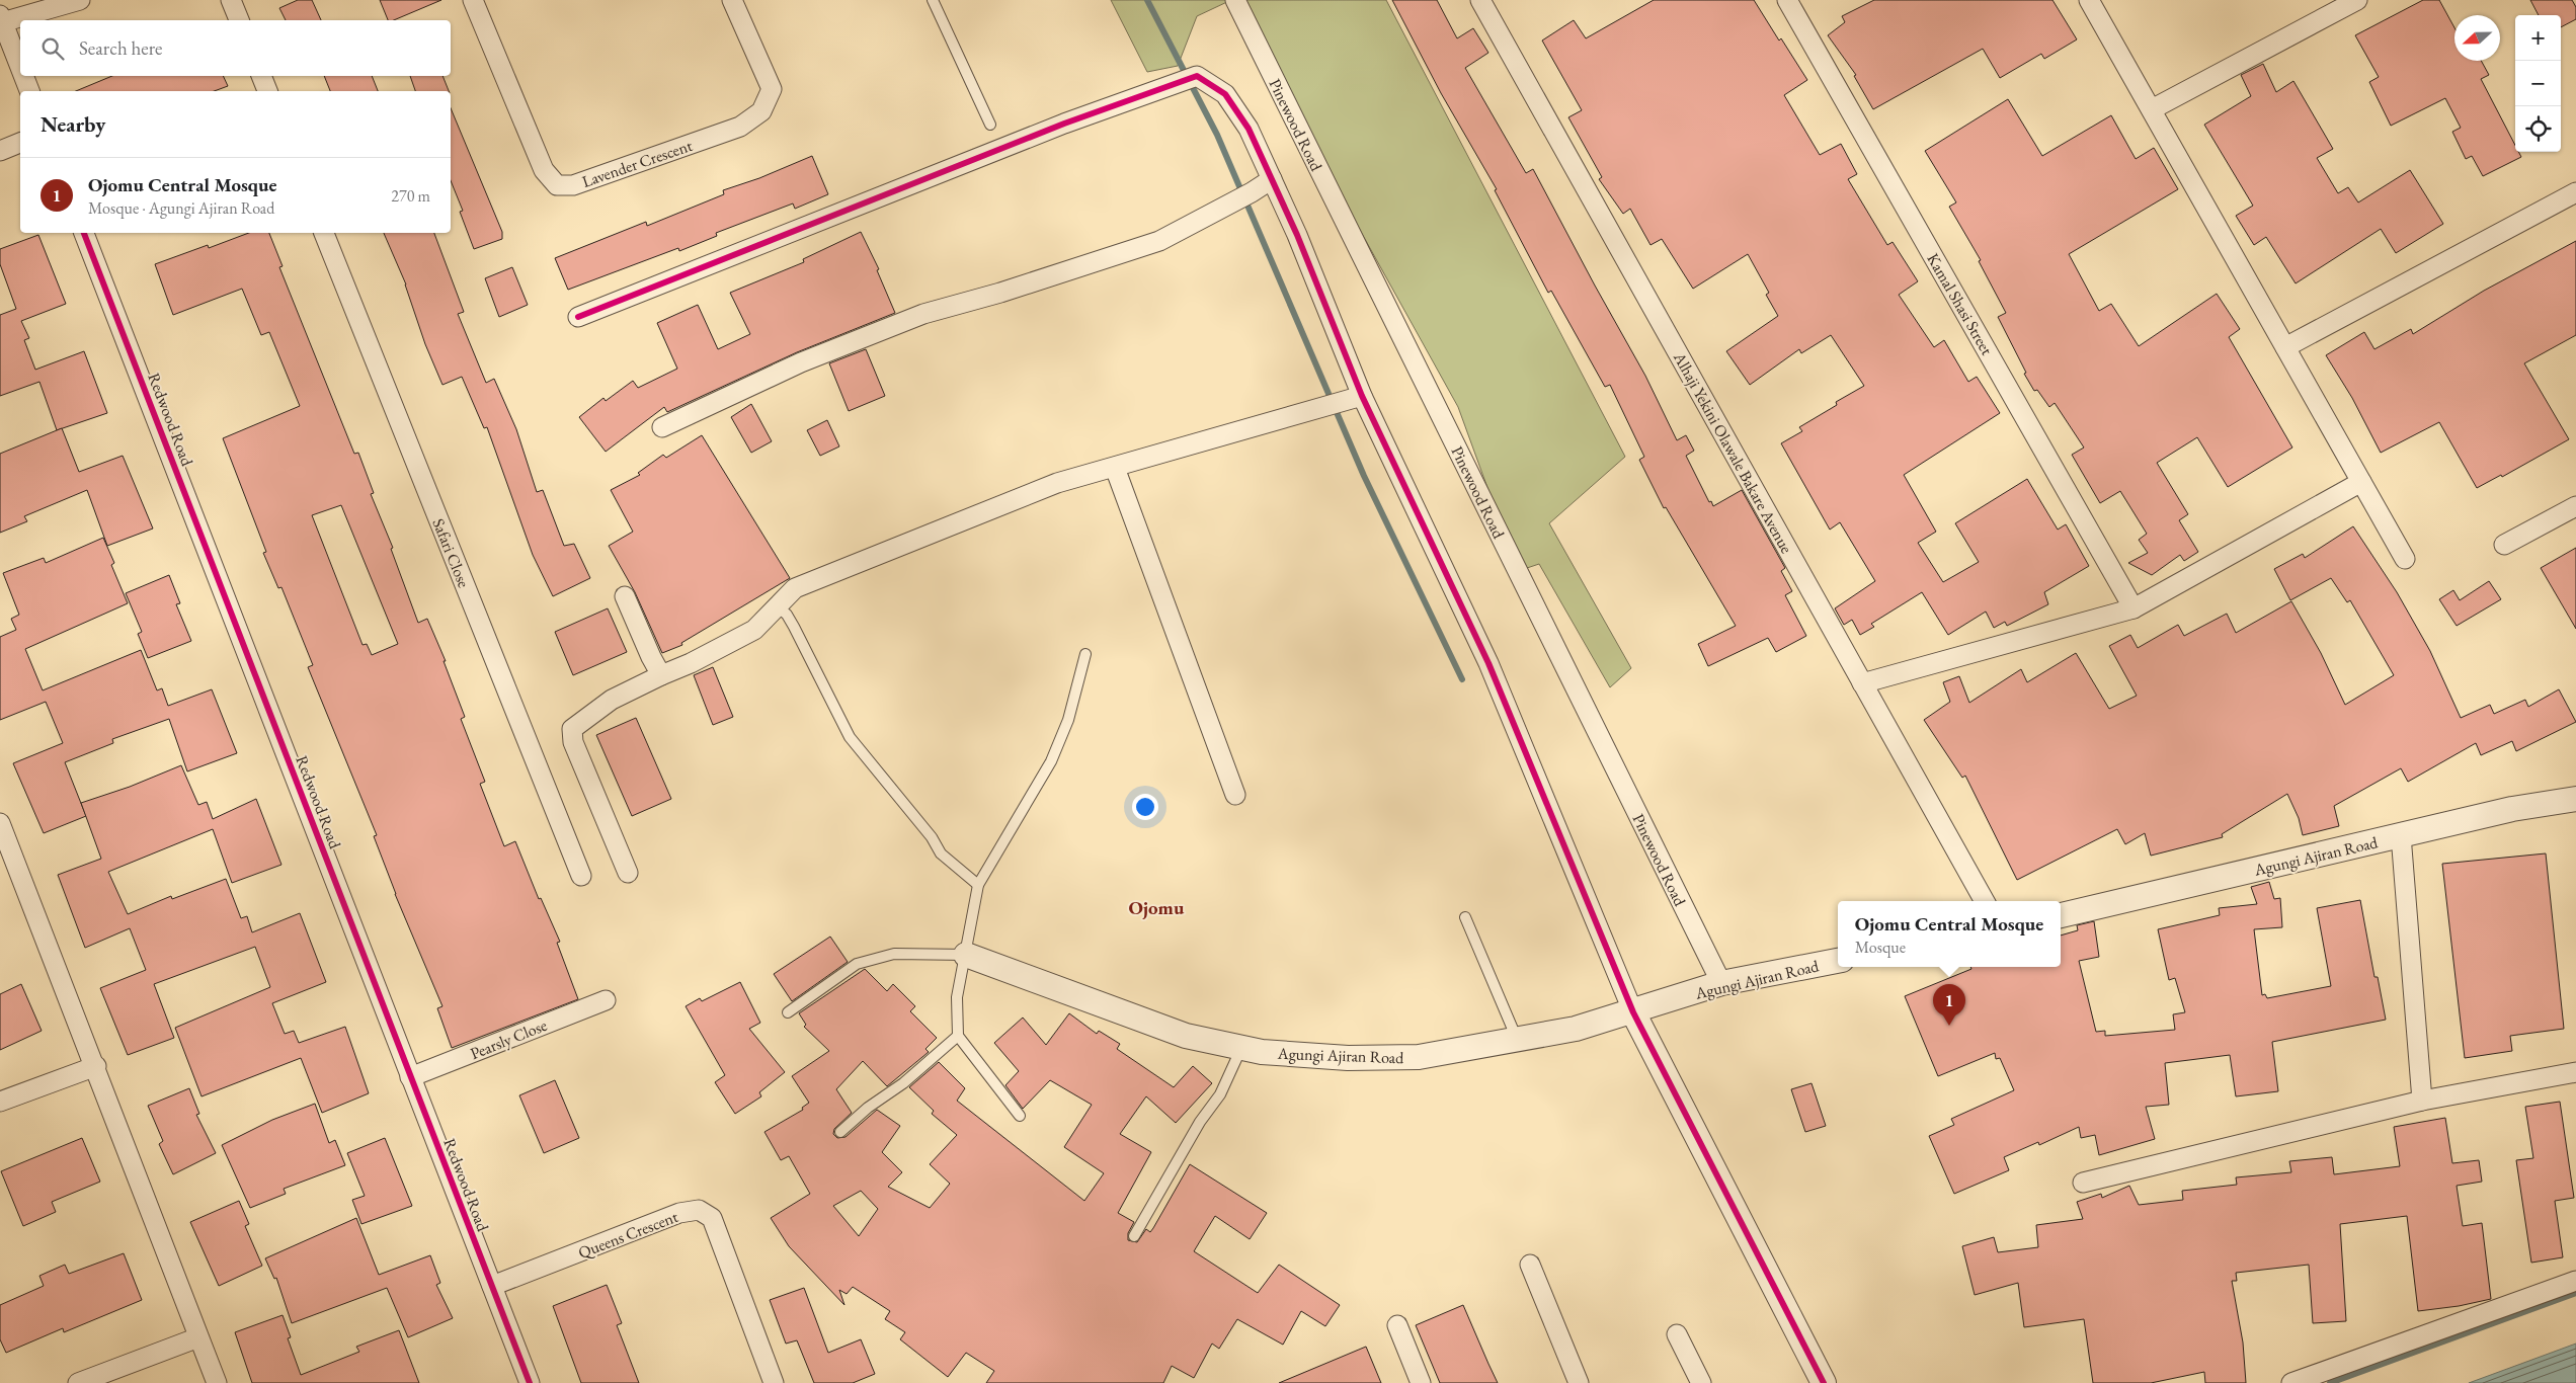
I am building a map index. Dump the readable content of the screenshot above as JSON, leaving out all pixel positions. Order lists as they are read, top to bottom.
{
  "streets": {
    "street": [
      "Pinewood Road",
      "Lavender Crescent",
      "Kamal Shasi Street",
      "Redwood Road",
      "Alhaji Yekini Olawale Bakare Avenue",
      "Safari Close",
      "Agungi Ajiran Road",
      "Pearsly Close",
      "Queens Crescent"
    ]
  },
  "crossings": [
    ["Pinewood Road", "Agungi Ajiran Road"],
    ["Redwood Road", "Pearsly Close"],
    ["Redwood Road", "Queens Crescent"]
  ],
  "districts": ["Ojomu"],
  "north": "left",
  "page": {
    "map_buttons": ["+", "−"],
    "search": "Search here",
    "heading": "Nearby",
    "list": [
      {
        "mark": "1",
        "name": "Ojomu Central Mosque",
        "note": "Mosque · Agungi Ajiran Road",
        "value": "270 m"
      }
    ],
    "popup": ["Ojomu Central Mosque", "Mosque"],
    "pins": "1"
  }
}
